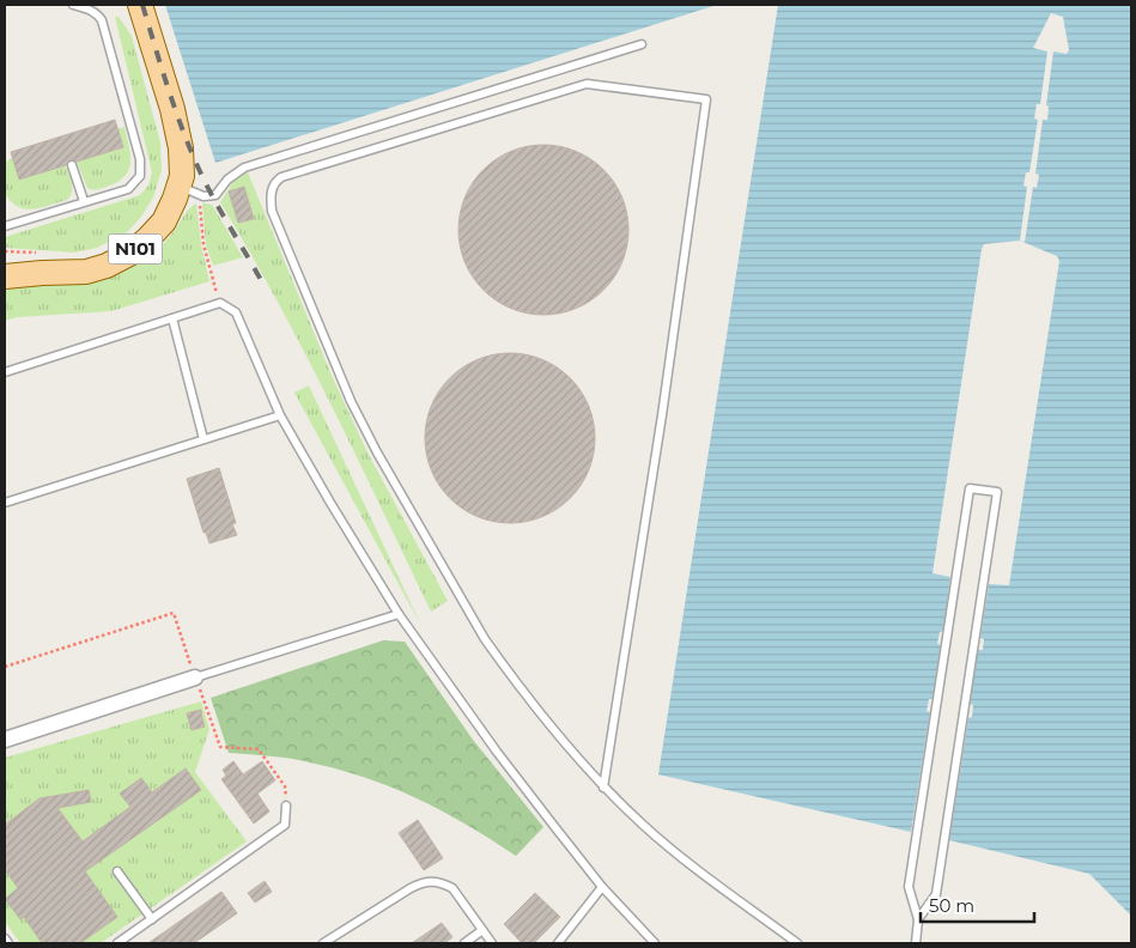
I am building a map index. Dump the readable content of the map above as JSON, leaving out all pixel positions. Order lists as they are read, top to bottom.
{
  "streets": {
    "main road": ["N101"]
  },
  "scale_bar": "50 m"
}
